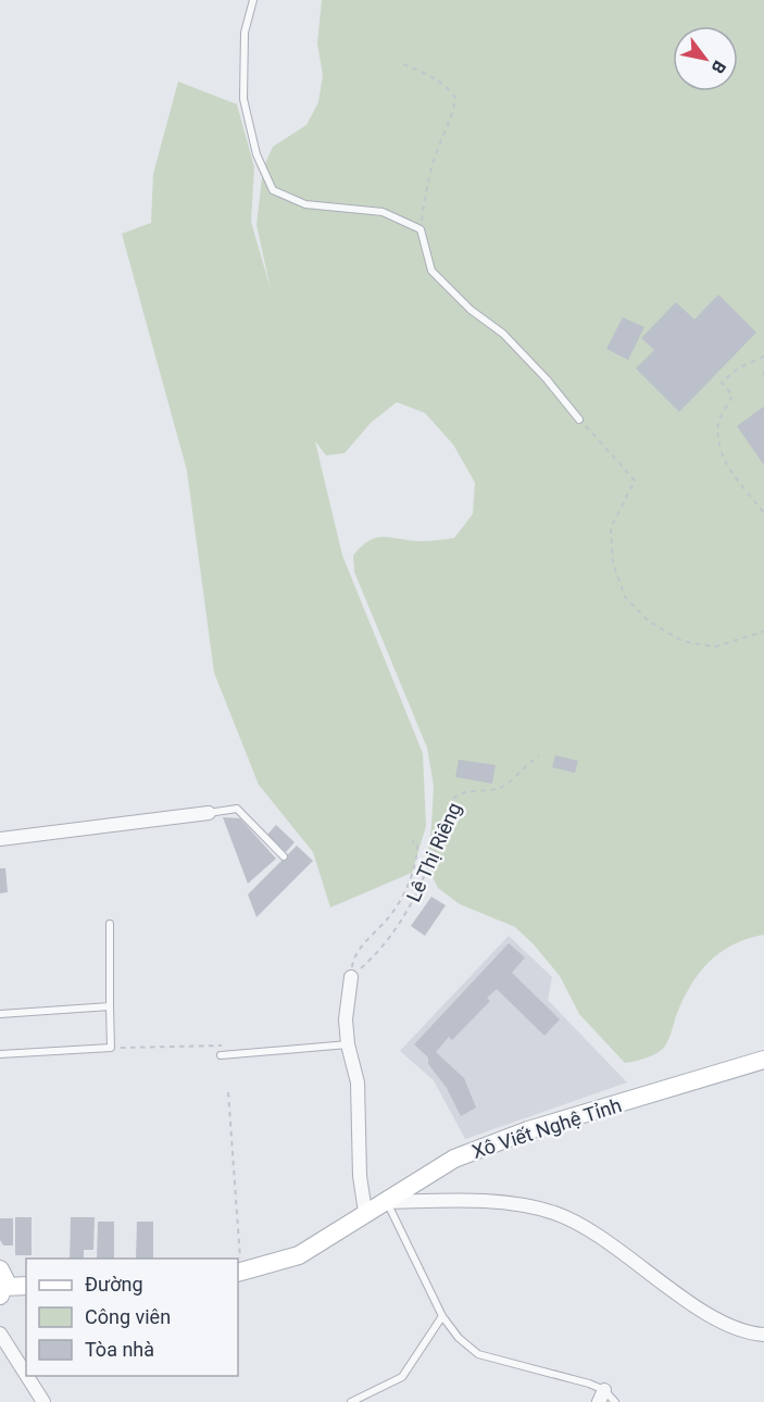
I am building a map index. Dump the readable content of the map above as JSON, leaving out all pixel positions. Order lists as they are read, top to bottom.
{
  "streets": {
    "main road": ["Xô Viết Nghệ Tỉnh"],
    "path": ["Lê Thị Riêng"]
  },
  "legend": ["Đường", "Công viên", "Tòa nhà"],
  "north": "bottom right"
}
